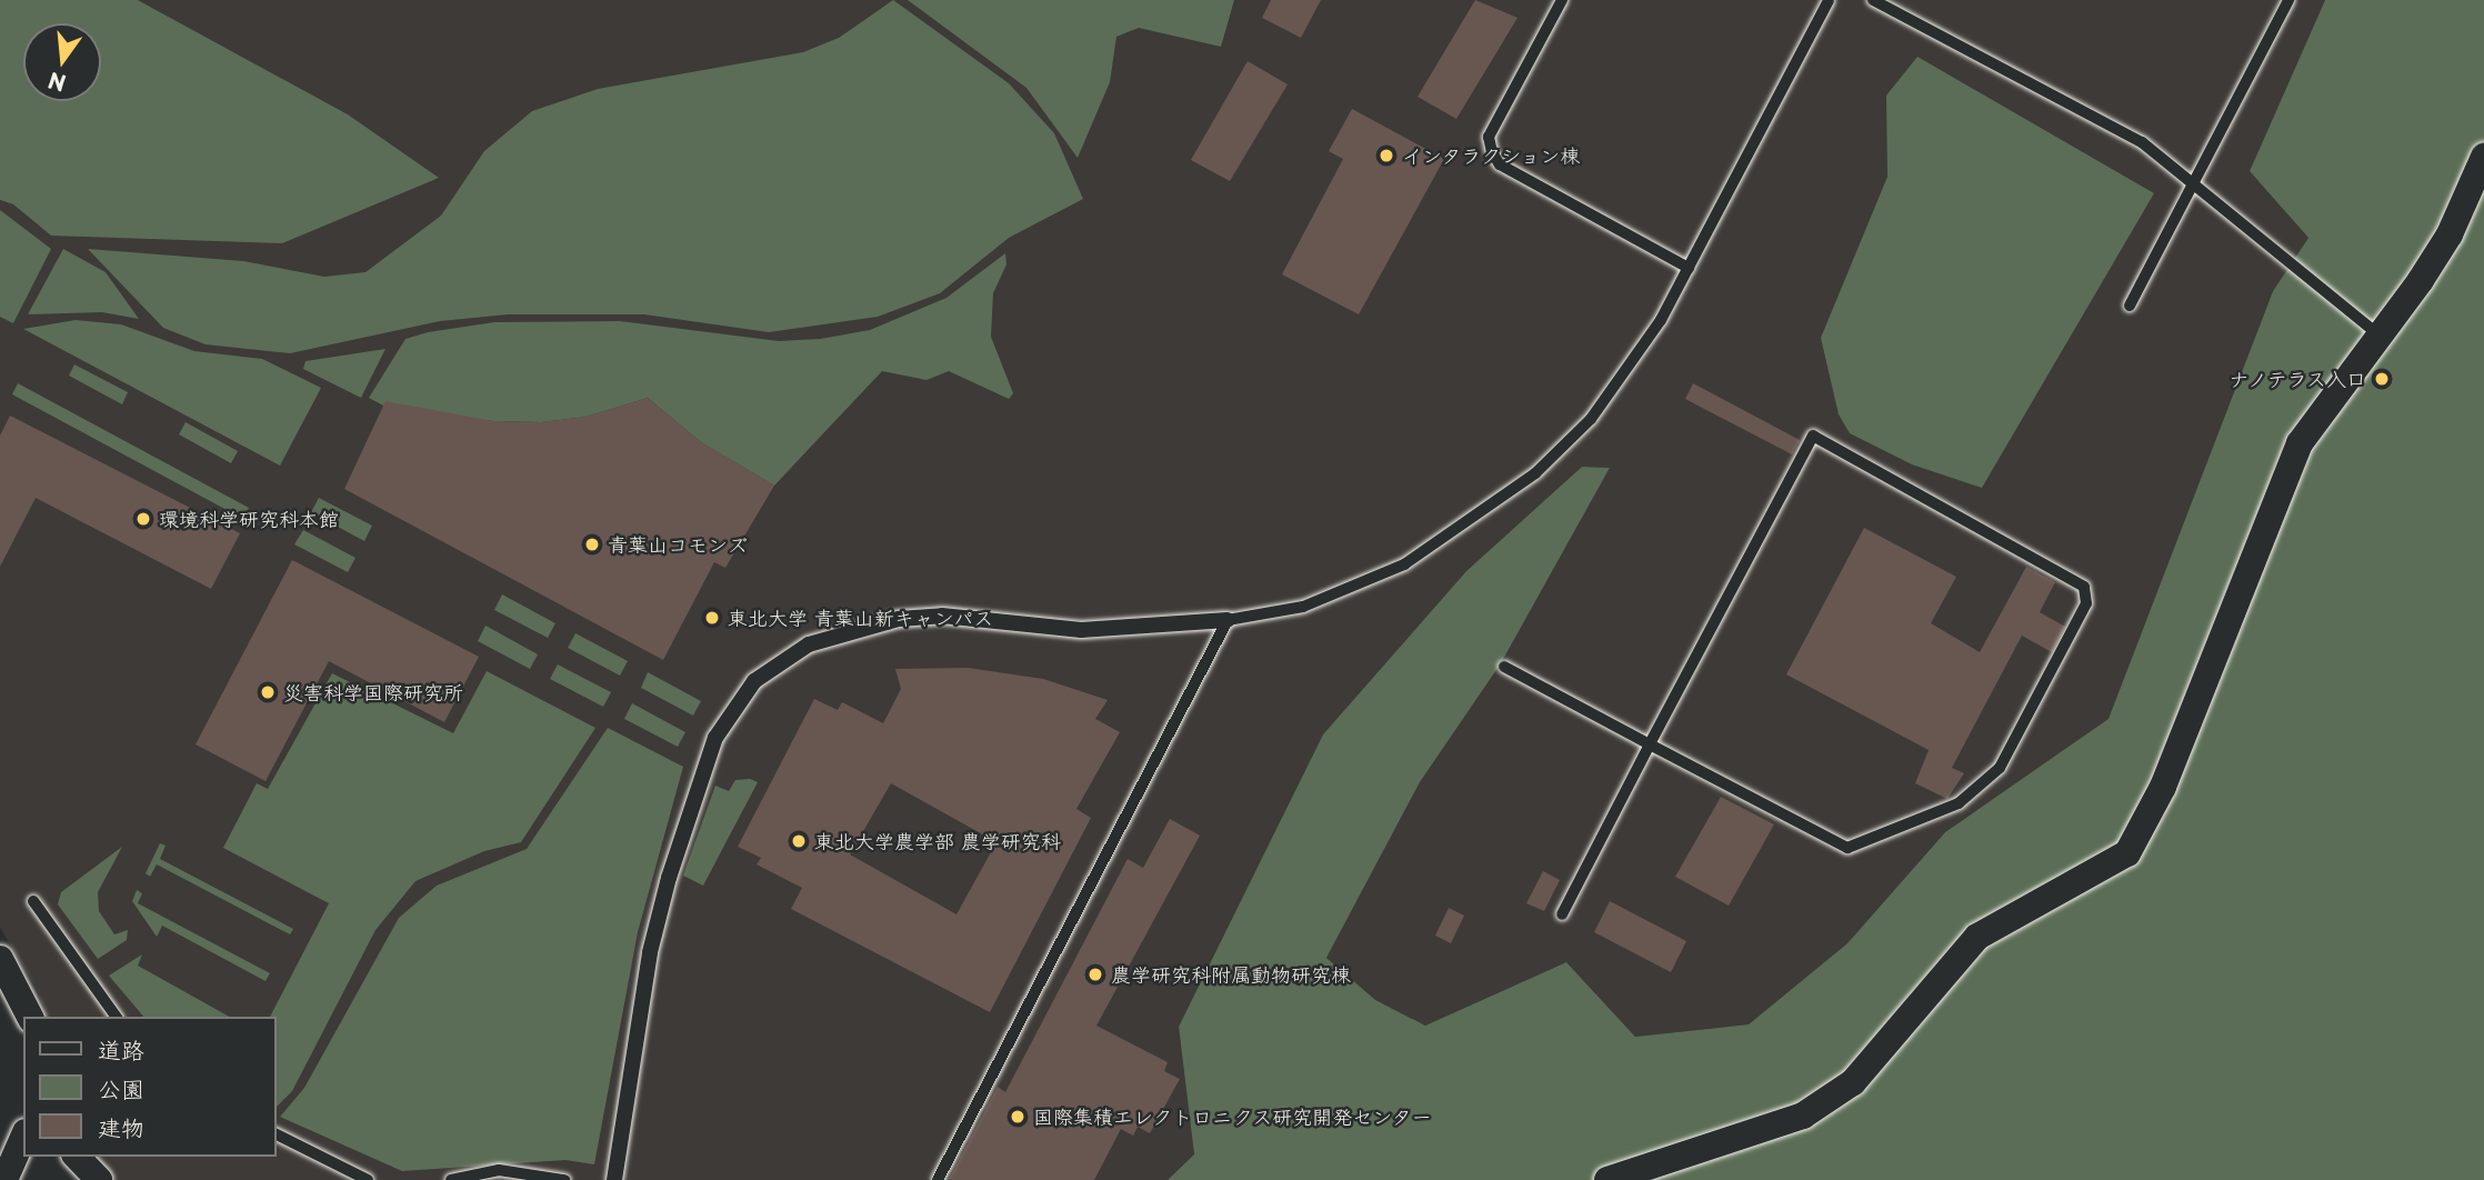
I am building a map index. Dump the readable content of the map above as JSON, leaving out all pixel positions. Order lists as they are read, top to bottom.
{
  "places": [
    "インタラクション棟",
    "ナノテラス入口",
    "環境科学研究科本館",
    "青葉山コモンズ",
    "東北大学 青葉山新キャンパス",
    "災害科学国際研究所",
    "東北大学農学部 農学研究科",
    "農学研究科附属動物研究棟",
    "国際集積エレクトロニクス研究開発センター"
  ],
  "legend": ["道路", "公園", "建物"],
  "north": "bottom"
}
